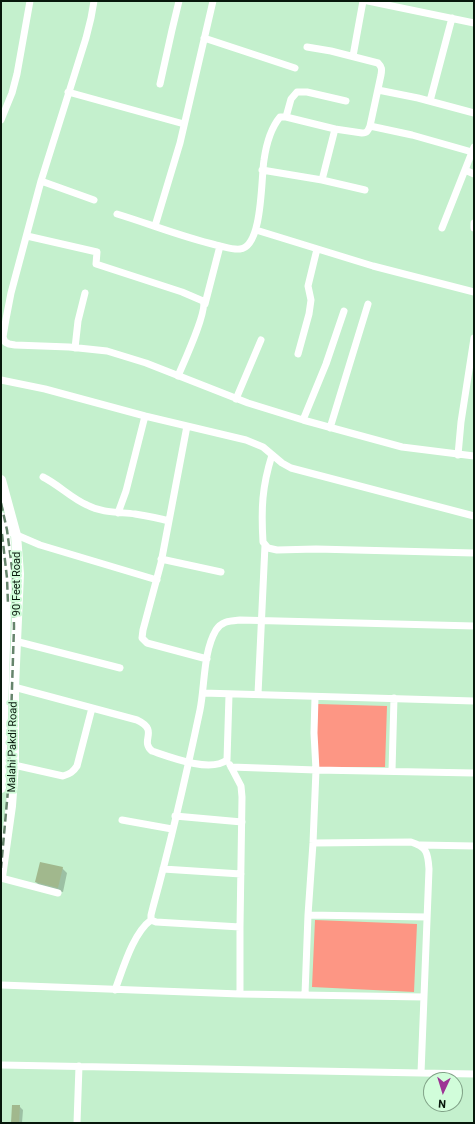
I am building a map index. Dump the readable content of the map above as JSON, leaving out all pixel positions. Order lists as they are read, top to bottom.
{
  "streets": {
    "main road": ["90 Feet Road", "Malahi Pakdi Road"]
  },
  "crossings": [
    ["90 Feet Road", "Malahi Pakdi Road"]
  ],
  "north": "bottom"
}
